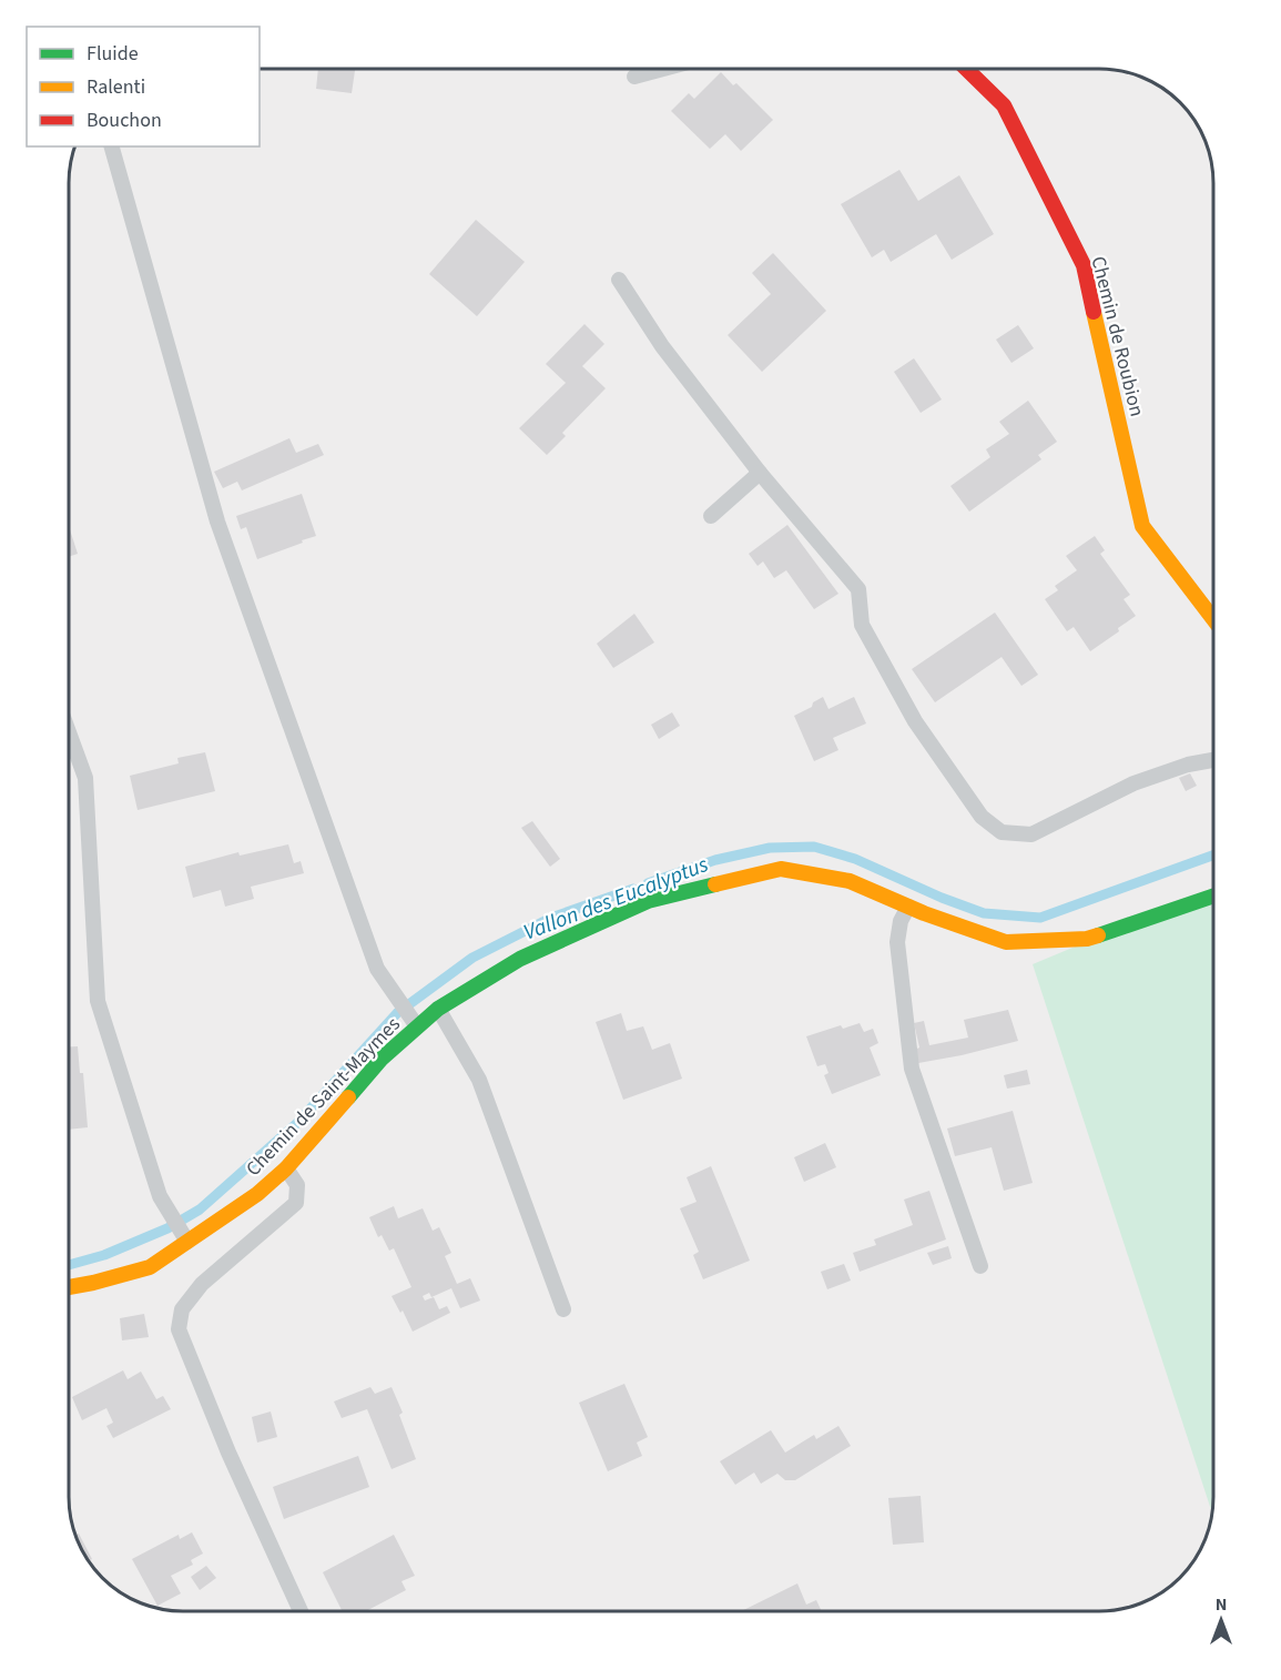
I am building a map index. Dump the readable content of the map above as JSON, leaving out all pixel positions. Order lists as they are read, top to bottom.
{
  "streets": {
    "street": ["Chemin de Roubion", "Chemin de Saint-Maymes"]
  },
  "water": ["Vallon des Eucalyptus"],
  "legend": ["Fluide", "Ralenti", "Bouchon"],
  "north": "top"
}
